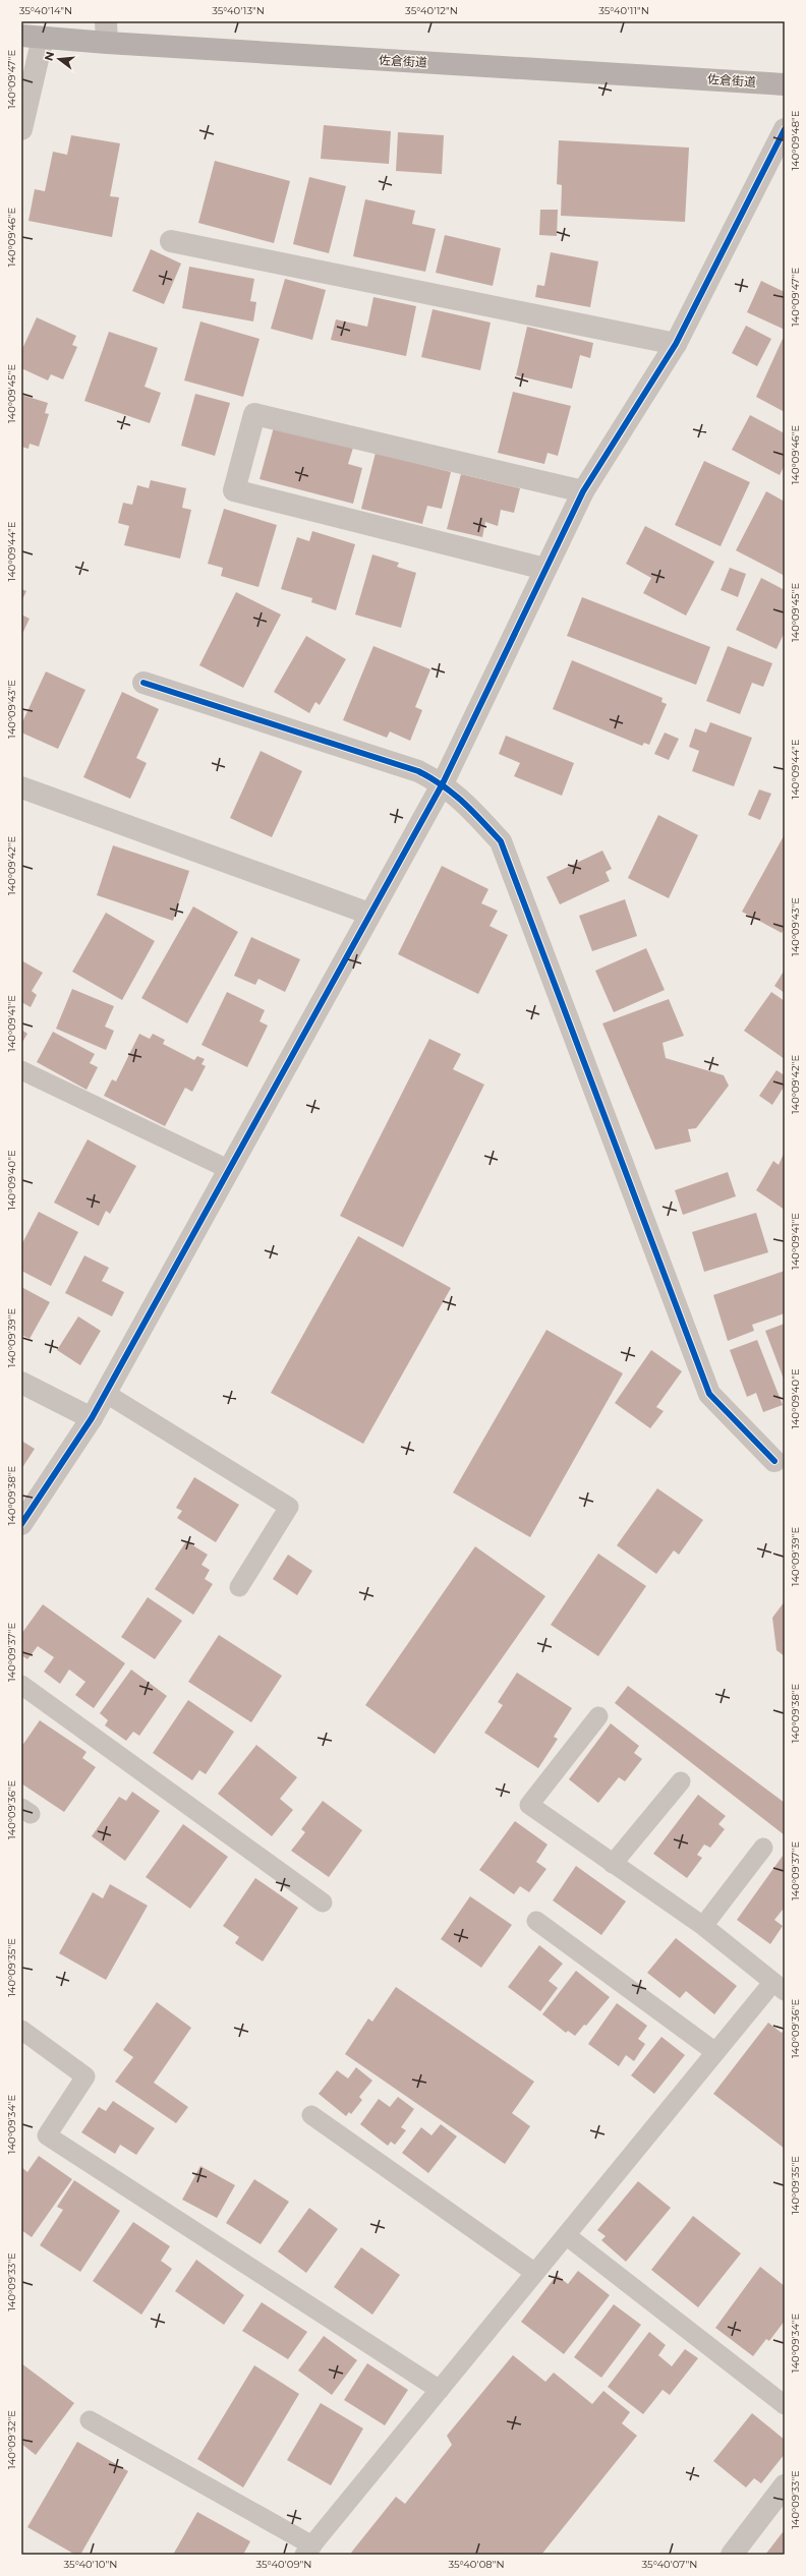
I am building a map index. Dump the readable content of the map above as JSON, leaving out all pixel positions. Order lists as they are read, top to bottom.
{
  "streets": {
    "main road": ["佐倉街道"]
  },
  "north": "left",
  "coordinates": [
    "35°40'14\"N",
    "35°40'13\"N",
    "35°40'12\"N",
    "35°40'11\"N",
    "140°09'47\"E",
    "140°09'48\"E",
    "140°09'46\"E",
    "140°09'45\"E",
    "140°09'44\"E",
    "140°09'43\"E",
    "140°09'42\"E",
    "140°09'41\"E",
    "140°09'40\"E",
    "140°09'39\"E",
    "140°09'38\"E",
    "140°09'37\"E",
    "140°09'36\"E",
    "140°09'35\"E",
    "140°09'34\"E",
    "140°09'33\"E",
    "140°09'32\"E",
    "35°40'10\"N",
    "35°40'09\"N",
    "35°40'08\"N",
    "35°40'07\"N"
  ]
}
